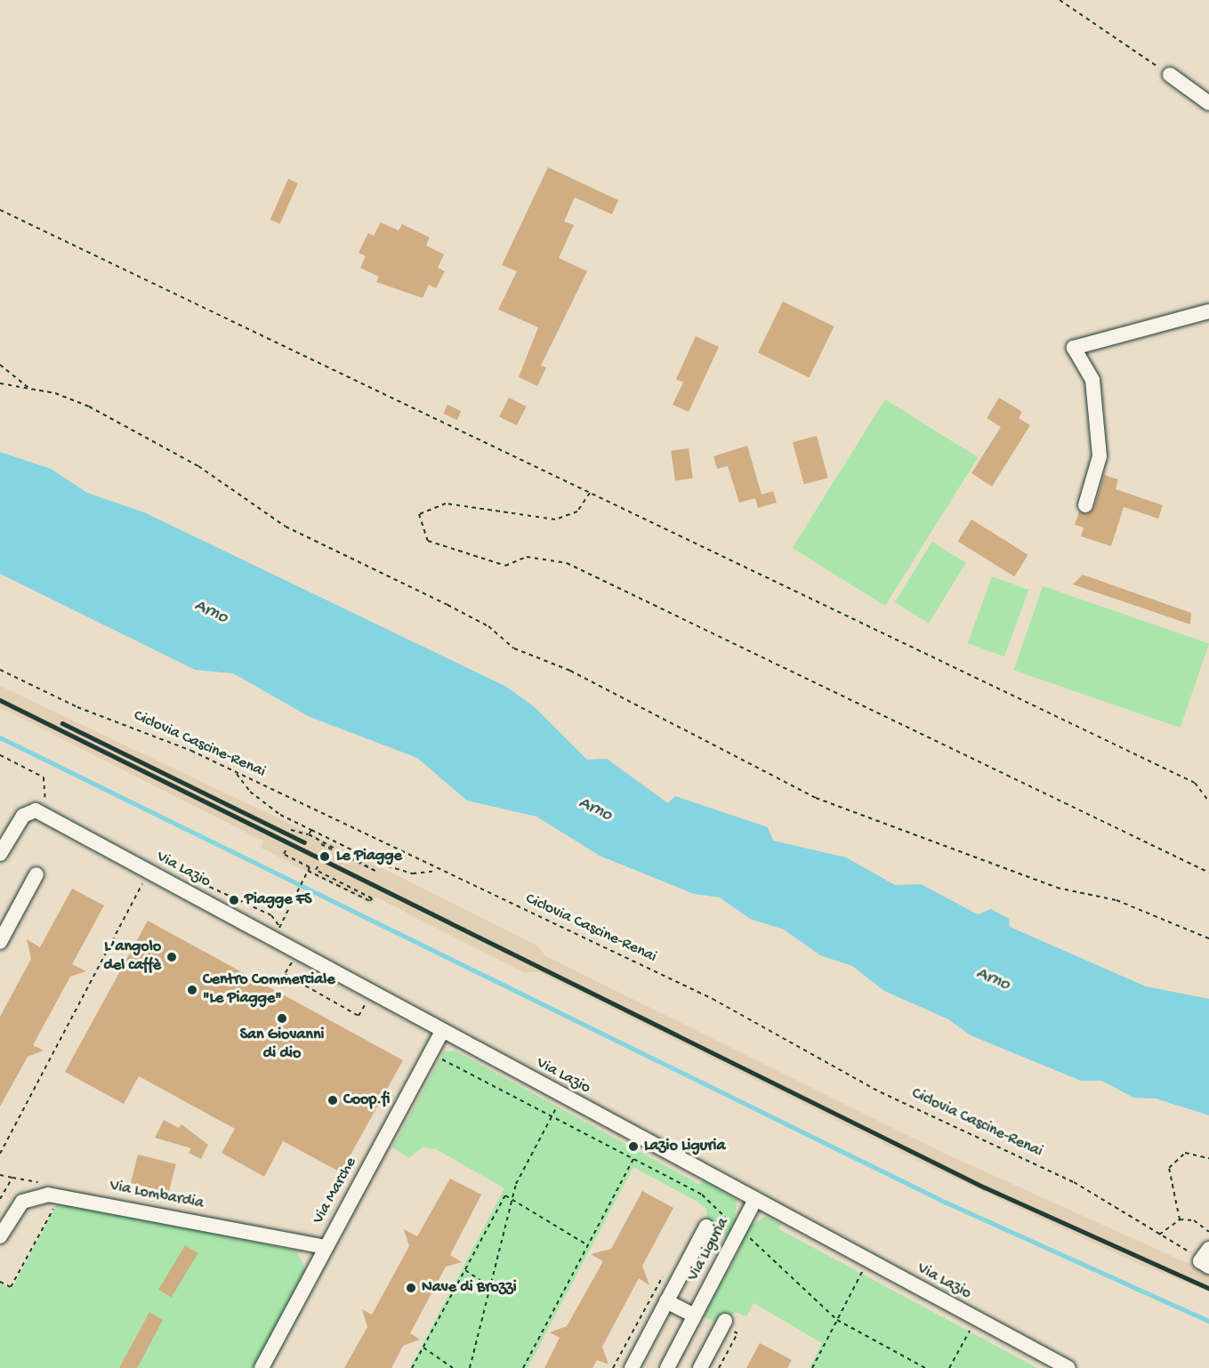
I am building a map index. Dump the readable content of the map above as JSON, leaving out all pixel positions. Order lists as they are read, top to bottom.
{
  "streets": {
    "street": [
      "Via Lazio",
      "Via Marche",
      "Via Lombardia",
      "Via Liguria"
    ],
    "path": ["Ciclovia Cascine-Renai"]
  },
  "crossings": [
    ["Via Lazio", "Via Marche"],
    ["Via Lazio", "Via Liguria"],
    ["Via Marche", "Via Lombardia"]
  ],
  "water": ["Arno"],
  "places": [
    "Le Piagge",
    "Piagge FS",
    "L’angolo del caffè",
    "Centro Commerciale \"Le Piagge\"",
    "San Giovanni di dio",
    "Coop.fi",
    "Lazio Liguria",
    "Nave di Brozzi"
  ]
}
